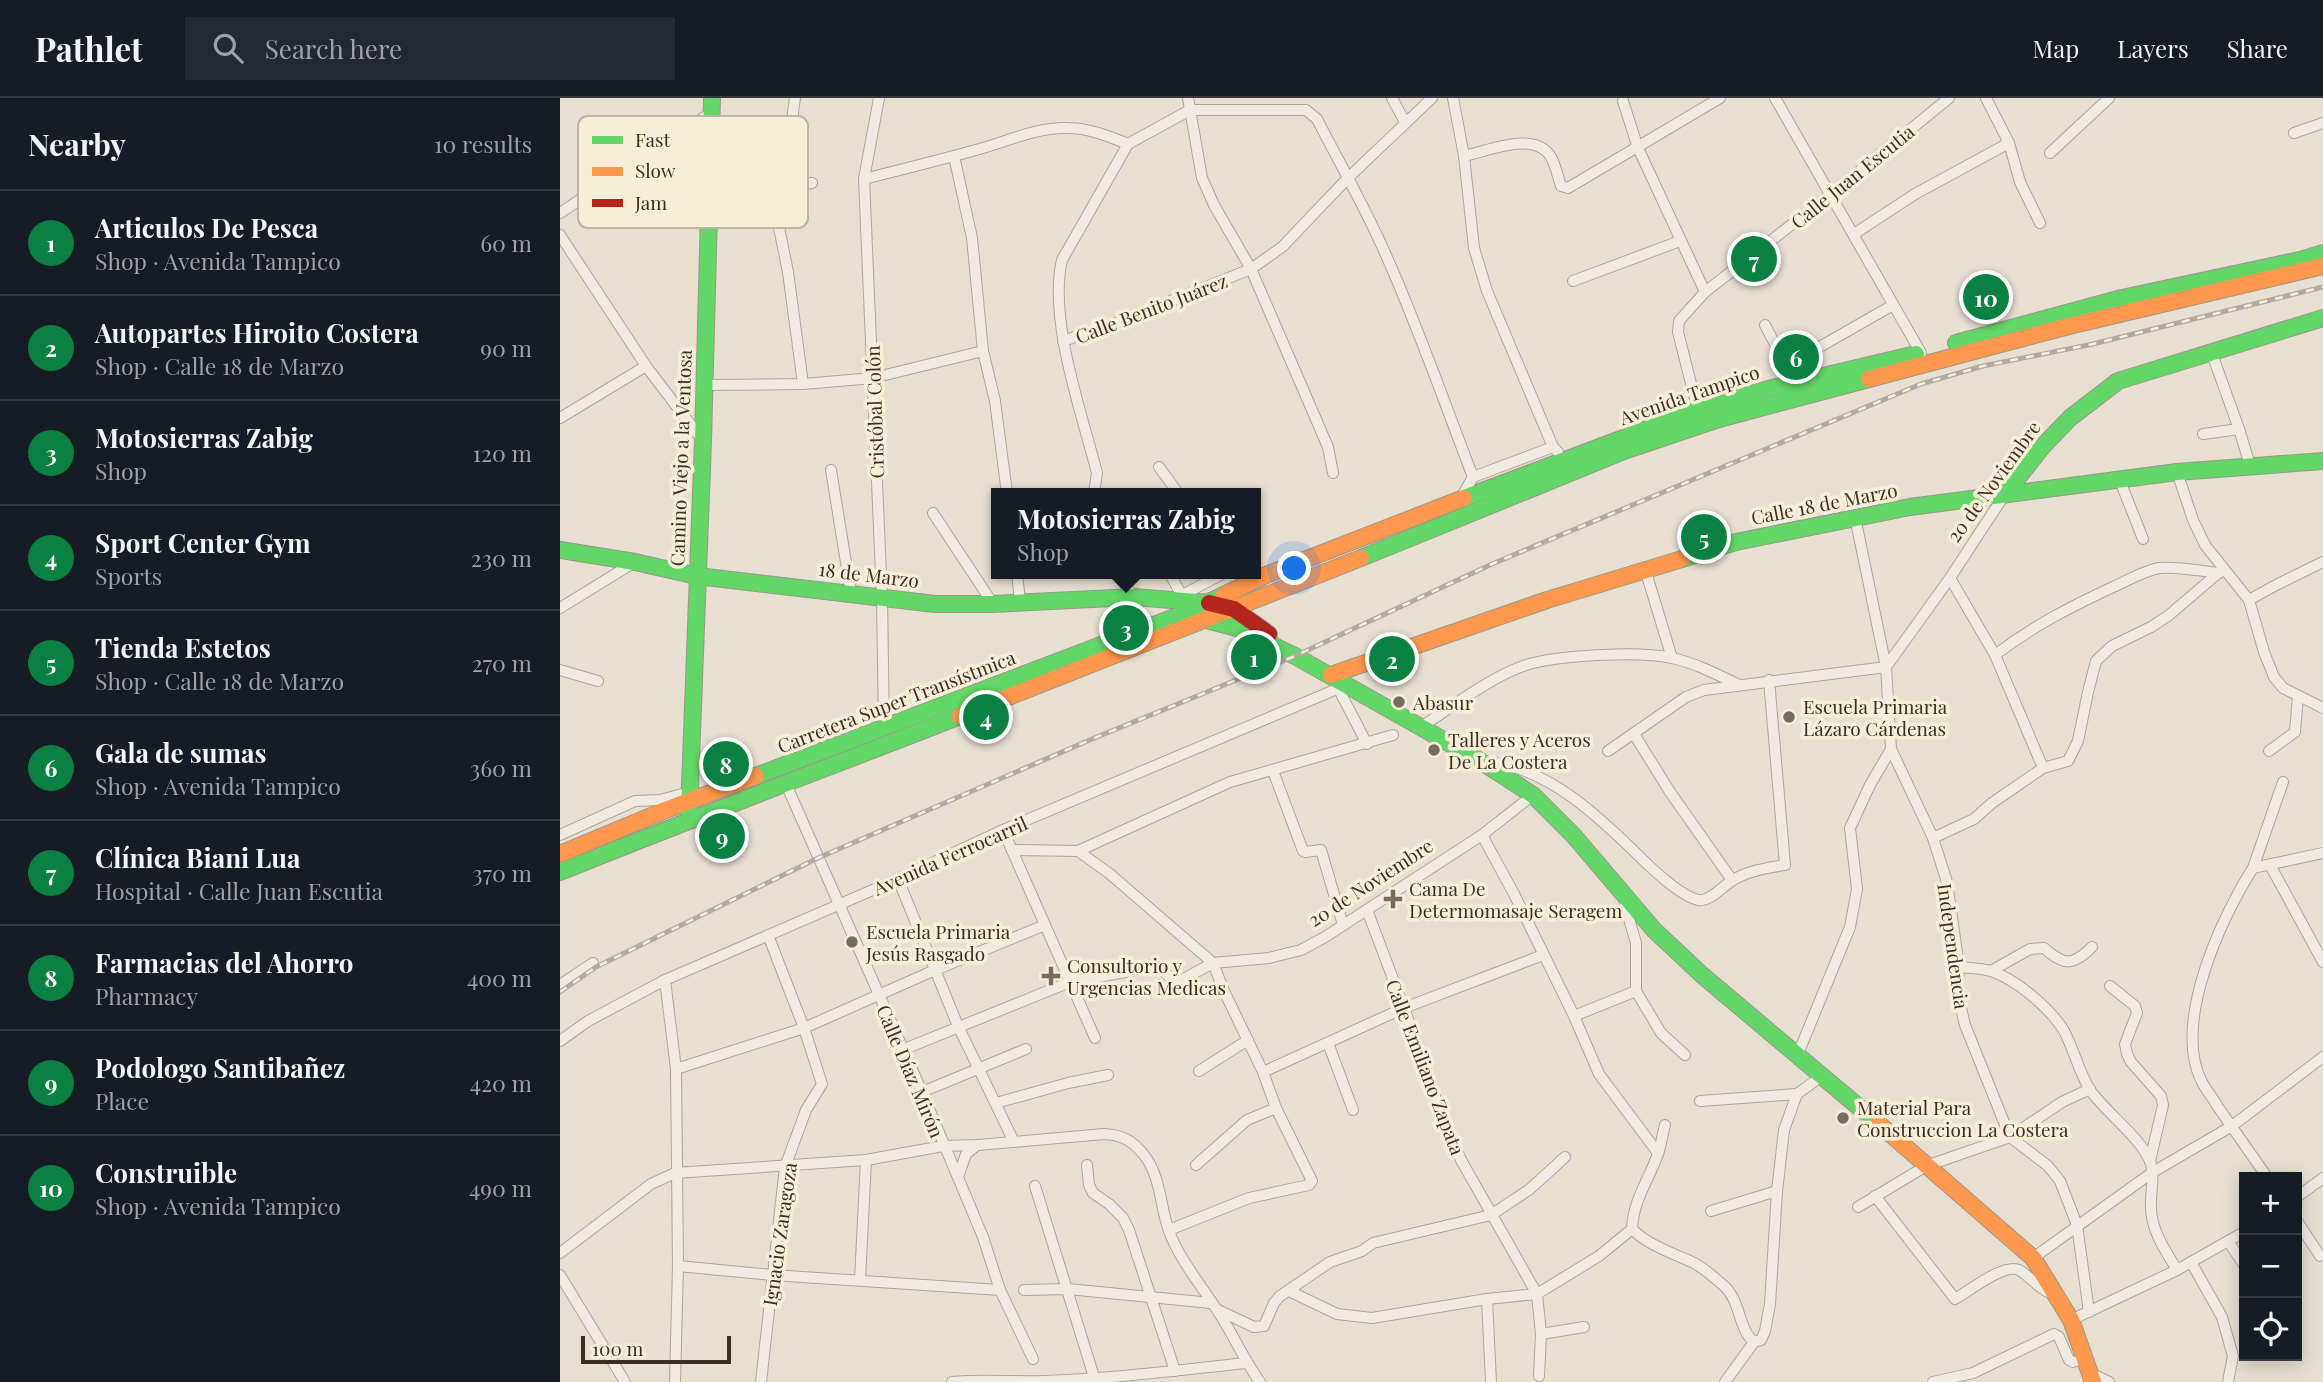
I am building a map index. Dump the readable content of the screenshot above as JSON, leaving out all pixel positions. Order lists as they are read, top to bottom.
{
  "streets": {
    "main road": [
      "Avenida Tampico",
      "Camino Viejo a la Ventosa",
      "20 de Noviembre",
      "Calle 18 de Marzo",
      "18 de Marzo",
      "Carretera Super Transístmica"
    ],
    "street": [
      "Calle Juan Escutia",
      "Calle Benito Juárez",
      "Cristóbal Colón",
      "Avenida Ferrocarril",
      "Independencia",
      "Calle Emiliano Zapata",
      "Calle Díaz Mirón",
      "Ignacio Zaragoza"
    ]
  },
  "crossings": [
    ["Calle Juan Escutia", "Avenida Tampico"],
    ["Avenida Tampico", "Carretera Super Transístmica"],
    ["Cristóbal Colón", "18 de Marzo"],
    ["Cristóbal Colón", "Carretera Super Transístmica"],
    ["Camino Viejo a la Ventosa", "18 de Marzo"],
    ["Camino Viejo a la Ventosa", "Carretera Super Transístmica"],
    ["20 de Noviembre", "Calle 18 de Marzo"],
    ["20 de Noviembre", "Independencia"],
    ["20 de Noviembre", "Calle Emiliano Zapata"],
    ["20 de Noviembre", "Calle Díaz Mirón"],
    ["Calle 18 de Marzo", "Avenida Ferrocarril"],
    ["Calle 18 de Marzo", "Independencia"],
    ["18 de Marzo", "Carretera Super Transístmica"],
    ["Carretera Super Transístmica", "Calle Díaz Mirón"],
    ["Avenida Ferrocarril", "Calle Díaz Mirón"],
    ["Avenida Ferrocarril", "Ignacio Zaragoza"]
  ],
  "places": {
    "other": [
      "Abasur",
      "Escuela Primaria Lázaro Cárdenas",
      "Talleres y Aceros De La Costera",
      "Escuela Primaria Jesús Rasgado",
      "Material Para Construccion La Costera"
    ],
    "health": ["Cama De Determomasaje Seragem", "Consultorio y Urgencias Medicas"]
  },
  "legend": ["Fast", "Slow", "Jam"],
  "scale_bar": "100 m",
  "page": {
    "header": "Pathlet",
    "search": "Search here",
    "nav": ["Map", "Layers", "Share"],
    "heading": ["Nearby", "10 results"],
    "list": [
      {
        "mark": "1",
        "name": "Articulos De Pesca",
        "note": "Shop · Avenida Tampico",
        "value": "60 m"
      },
      {
        "mark": "2",
        "name": "Autopartes Hiroito Costera",
        "note": "Shop · Calle 18 de Marzo",
        "value": "90 m"
      },
      {
        "mark": "3",
        "name": "Motosierras Zabig",
        "note": "Shop",
        "value": "120 m"
      },
      {
        "mark": "4",
        "name": "Sport Center Gym",
        "note": "Sports",
        "value": "230 m"
      },
      {
        "mark": "5",
        "name": "Tienda Estetos",
        "note": "Shop · Calle 18 de Marzo",
        "value": "270 m"
      },
      {
        "mark": "6",
        "name": "Gala de sumas",
        "note": "Shop · Avenida Tampico",
        "value": "360 m"
      },
      {
        "mark": "7",
        "name": "Clínica Biani Lua",
        "note": "Hospital · Calle Juan Escutia",
        "value": "370 m"
      },
      {
        "mark": "8",
        "name": "Farmacias del Ahorro",
        "note": "Pharmacy",
        "value": "400 m"
      },
      {
        "mark": "9",
        "name": "Podologo Santibañez",
        "note": "Place",
        "value": "420 m"
      },
      {
        "mark": "10",
        "name": "Construible",
        "note": "Shop · Avenida Tampico",
        "value": "490 m"
      }
    ],
    "pins": [
      "7",
      "10",
      "6",
      "5",
      "3",
      "1",
      "2",
      "4",
      "8",
      "9"
    ],
    "popup": ["Motosierras Zabig", "Shop"],
    "map_buttons": ["+", "−"],
    "scale": "100 m"
  }
}
